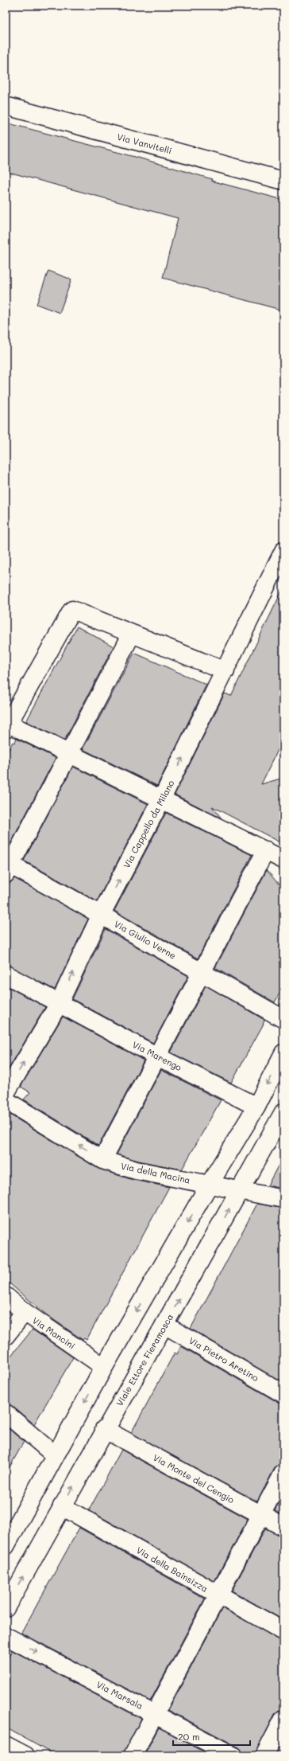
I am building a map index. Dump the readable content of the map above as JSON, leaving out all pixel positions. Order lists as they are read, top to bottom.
{
  "streets": {
    "street": [
      "Via Vanvitelli",
      "Via Cappello da Milano",
      "Via Giulio Verne",
      "Via Marengo",
      "Via della Macina",
      "Via Mancini",
      "Via Pietro Aretino",
      "Viale Ettore Fieramosca",
      "Via Monte del Cengio",
      "Via della Bainsizza",
      "Via Marsala"
    ]
  },
  "crossings": [
    ["Via Cappello da Milano", "Via Giulio Verne"],
    ["Via Cappello da Milano", "Via Marengo"],
    ["Via della Macina", "Viale Ettore Fieramosca"],
    ["Via Pietro Aretino", "Viale Ettore Fieramosca"],
    ["Viale Ettore Fieramosca", "Via Monte del Cengio"],
    ["Viale Ettore Fieramosca", "Via della Bainsizza"]
  ],
  "one_way": ["Via della Macina", "Via Marsala"],
  "scale_bar": "20 m"
}
